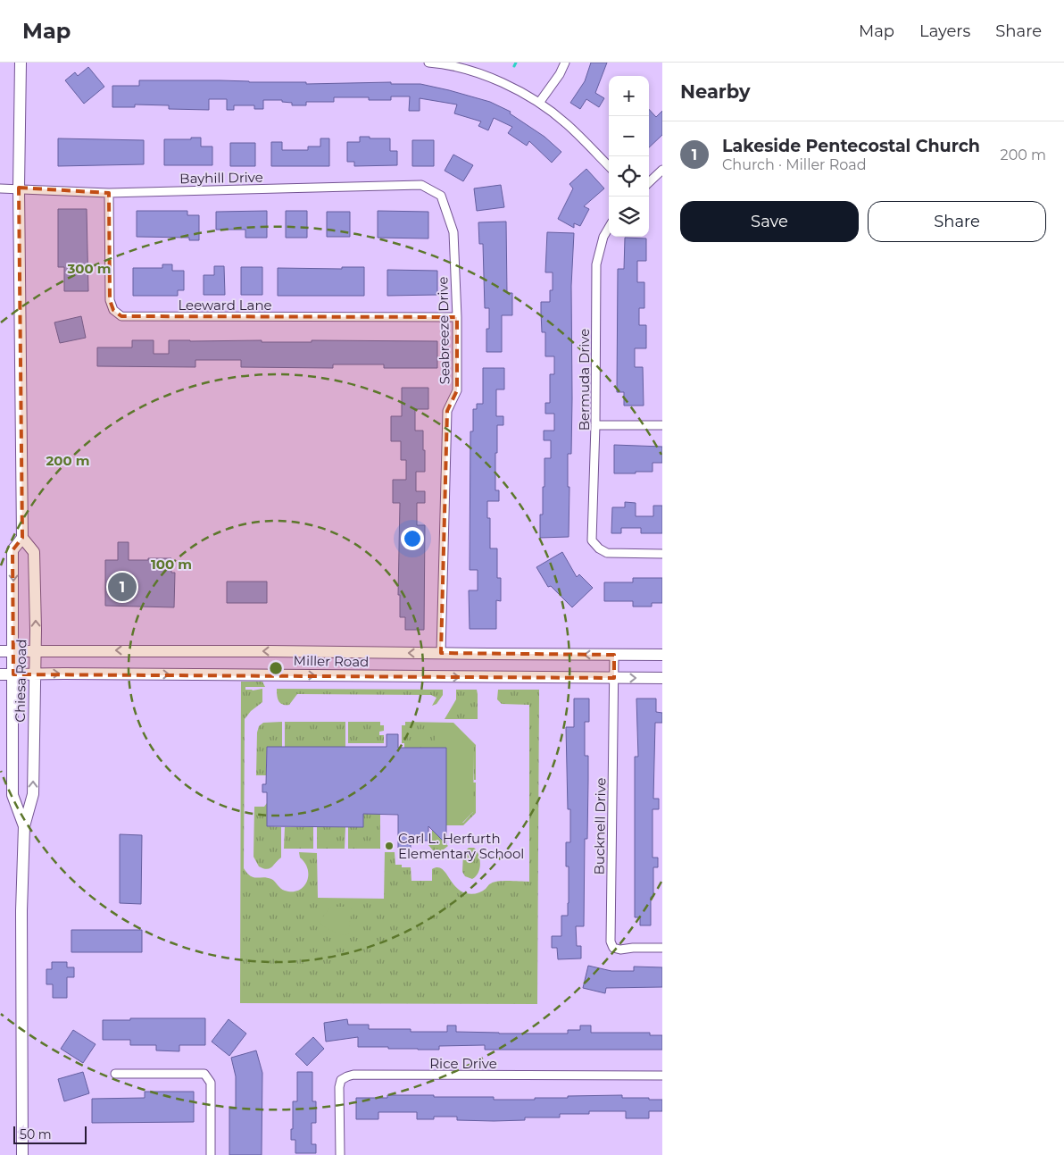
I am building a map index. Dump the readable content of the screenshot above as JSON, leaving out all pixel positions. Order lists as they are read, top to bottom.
{
  "streets": {
    "main road": ["Miller Road", "Chiesa Road"],
    "street": [
      "Bayhill Drive",
      "Leeward Lane",
      "Seabreeze Drive",
      "Bermuda Drive",
      "Bucknell Drive",
      "Rice Drive"
    ]
  },
  "crossings": [
    ["Bayhill Drive", "Leeward Lane"],
    ["Bayhill Drive", "Seabreeze Drive"],
    ["Bayhill Drive", "Chiesa Road"],
    ["Leeward Lane", "Seabreeze Drive"],
    ["Seabreeze Drive", "Miller Road"],
    ["Miller Road", "Chiesa Road"],
    ["Miller Road", "Bucknell Drive"]
  ],
  "places": ["Carl L. Herfurth Elementary School"],
  "scale_bar": "50 m",
  "page": {
    "header": "Map",
    "nav": ["Map", "Layers", "Share"],
    "heading": "Nearby",
    "map_buttons": ["+", "−"],
    "list": [
      {
        "mark": "1",
        "name": "Lakeside Pentecostal Church",
        "note": "Church · Miller Road",
        "value": "200 m"
      }
    ],
    "buttons": ["Save", "Share"],
    "pins": "1",
    "scale": "50 m"
  },
  "rings": ["300 m", "200 m", "100 m"]
}
